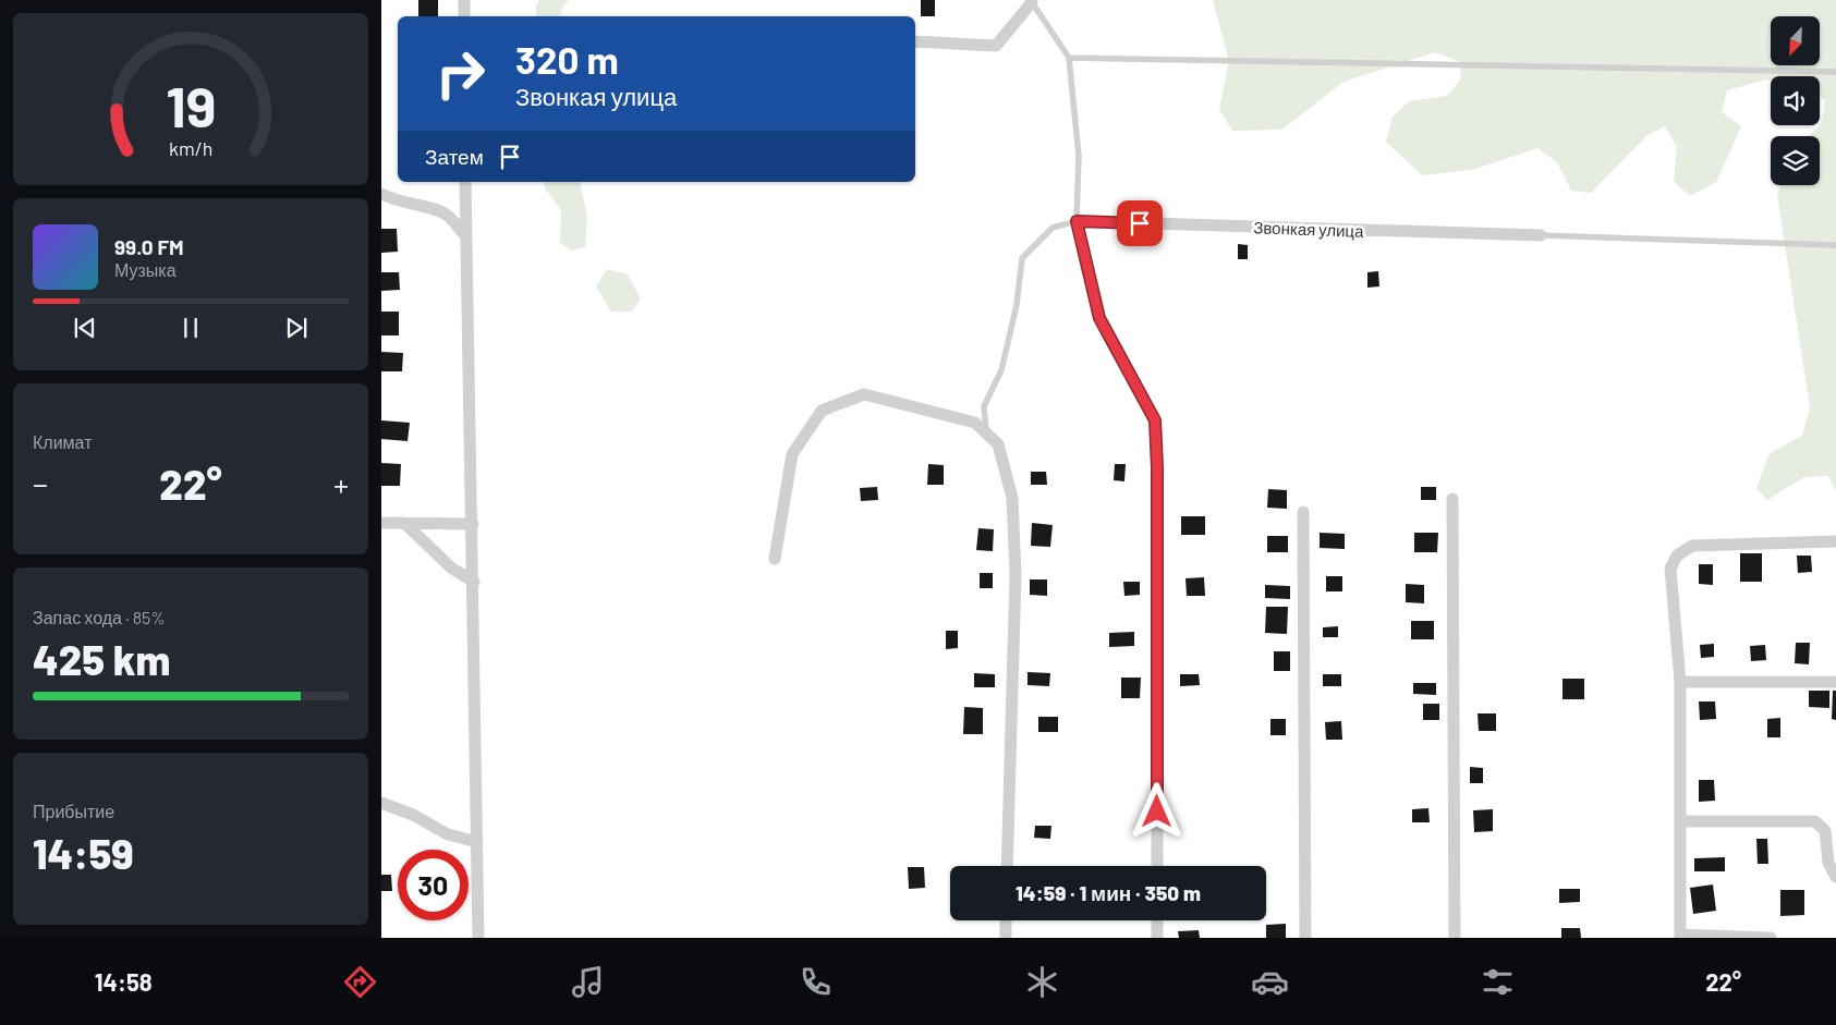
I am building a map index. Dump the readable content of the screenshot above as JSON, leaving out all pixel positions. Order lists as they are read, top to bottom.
{
  "streets": {
    "street": ["Звонкая улица"]
  },
  "north": "bottom left",
  "page": {
    "turn": ["320 m", "Звонкая улица"],
    "then": "Затем",
    "song": ["99.0 FM", "Музыка"],
    "tile": [
      "Климат",
      ["Запас хода · 85%", "425 km"],
      ["Прибытие", "14:59"]
    ],
    "heat": ["−", "22°", "+"],
    "limit": "30",
    "trip": "14:59 · 1 мин · 350 m",
    "tabs": ["14:58", "22°"],
    "gauge": ["19", "km/h"]
  }
}
